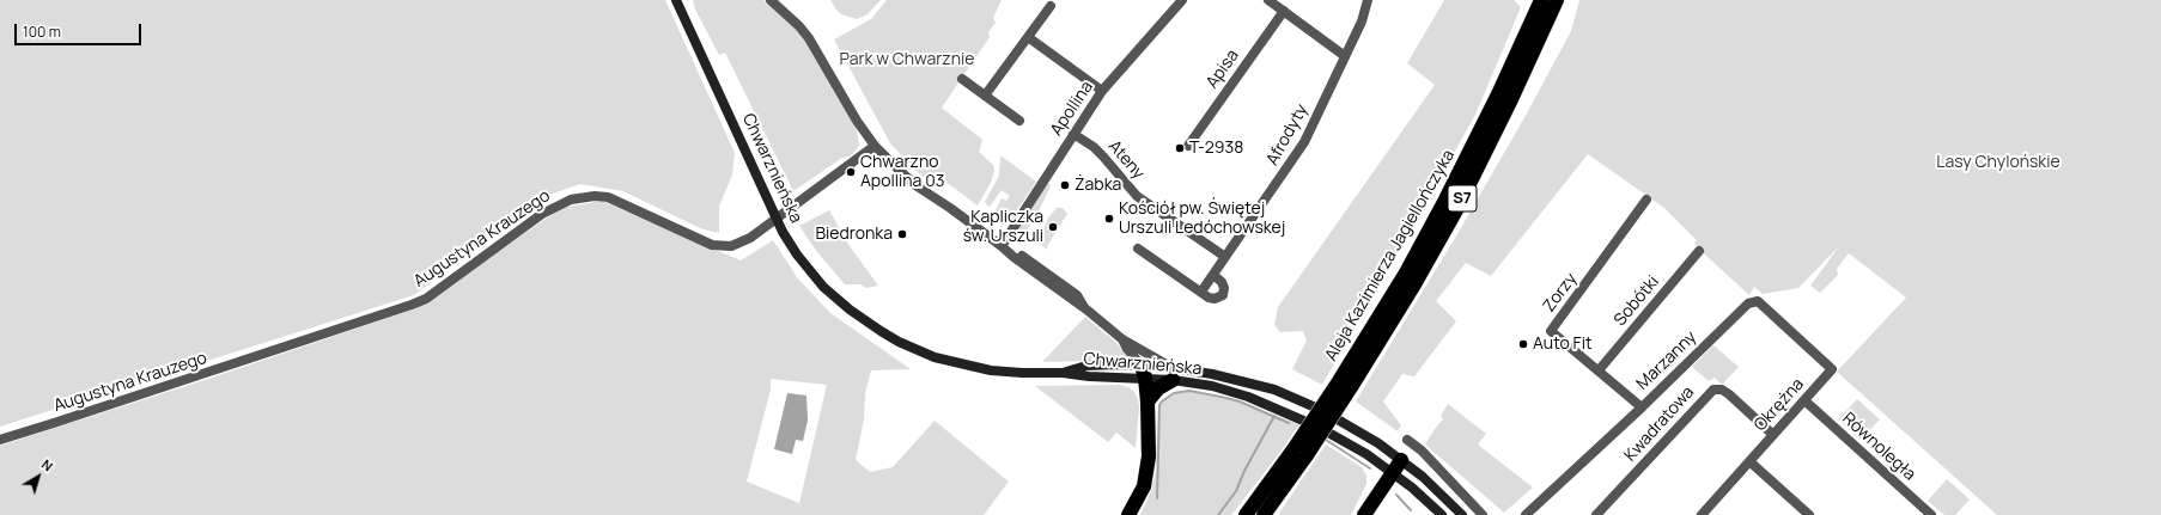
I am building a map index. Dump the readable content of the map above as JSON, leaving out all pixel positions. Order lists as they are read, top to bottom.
{
  "streets": {
    "highway": ["S7", "Aleja Kazimierza Jagiellończyka"],
    "main road": ["Chwarznieńska"],
    "street": [
      "Apisa",
      "Apollina",
      "Afrodyty",
      "Ateny",
      "Augustyna Krauzego",
      "Zorzy",
      "Sobótki",
      "Marzanny",
      "Okrężna",
      "Kwadratowa",
      "Równoległa"
    ]
  },
  "crossings": [
    ["Apollina", "Ateny"],
    ["Apollina", "Chwarznieńska"],
    ["Afrodyty", "Ateny"],
    ["Chwarznieńska", "Augustyna Krauzego"],
    ["Zorzy", "Sobótki"],
    ["Zorzy", "Marzanny"],
    ["Marzanny", "Okrężna"],
    ["Okrężna", "Kwadratowa"],
    ["Okrężna", "Równoległa"]
  ],
  "parks": ["Park w Chwarznie", "Lasy Chylońskie"],
  "places": [
    "T-2938",
    "Chwarzno Apollina 03",
    "Żabka",
    "Kościół pw. Świętej Urszuli Ledóchowskej",
    "Kapliczka św. Urszuli",
    "Biedronka",
    "Auto Fit"
  ],
  "scale_bar": "100 m",
  "north": "top right"
}
